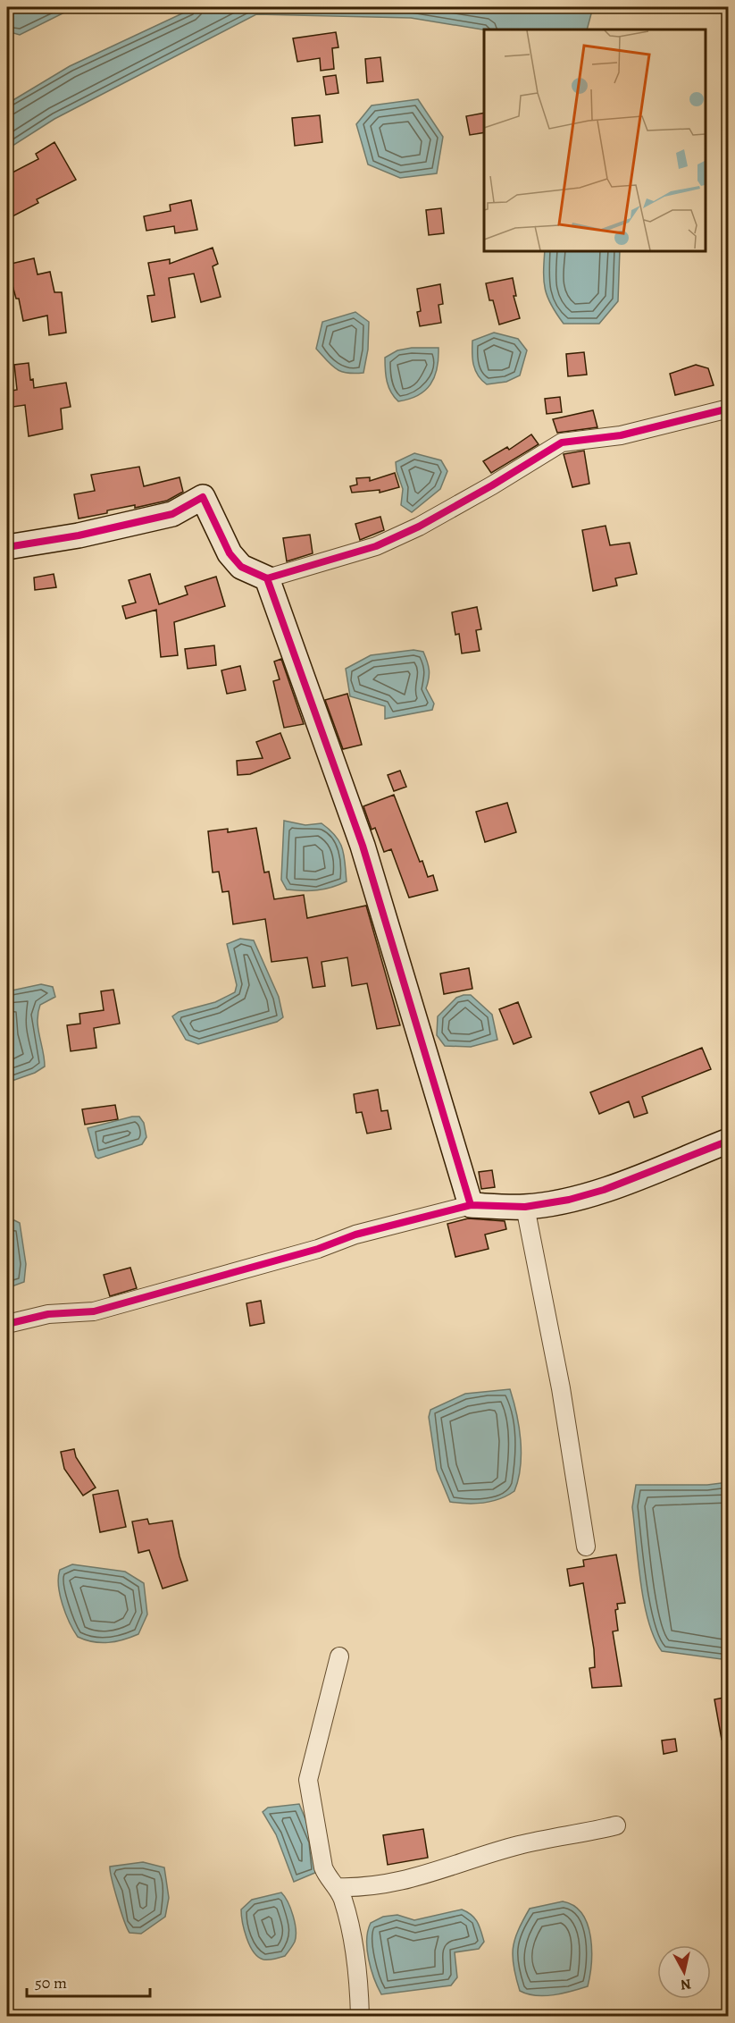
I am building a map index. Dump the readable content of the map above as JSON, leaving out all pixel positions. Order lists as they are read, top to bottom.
{
  "scale_bar": "50 m",
  "north": "bottom"
}
